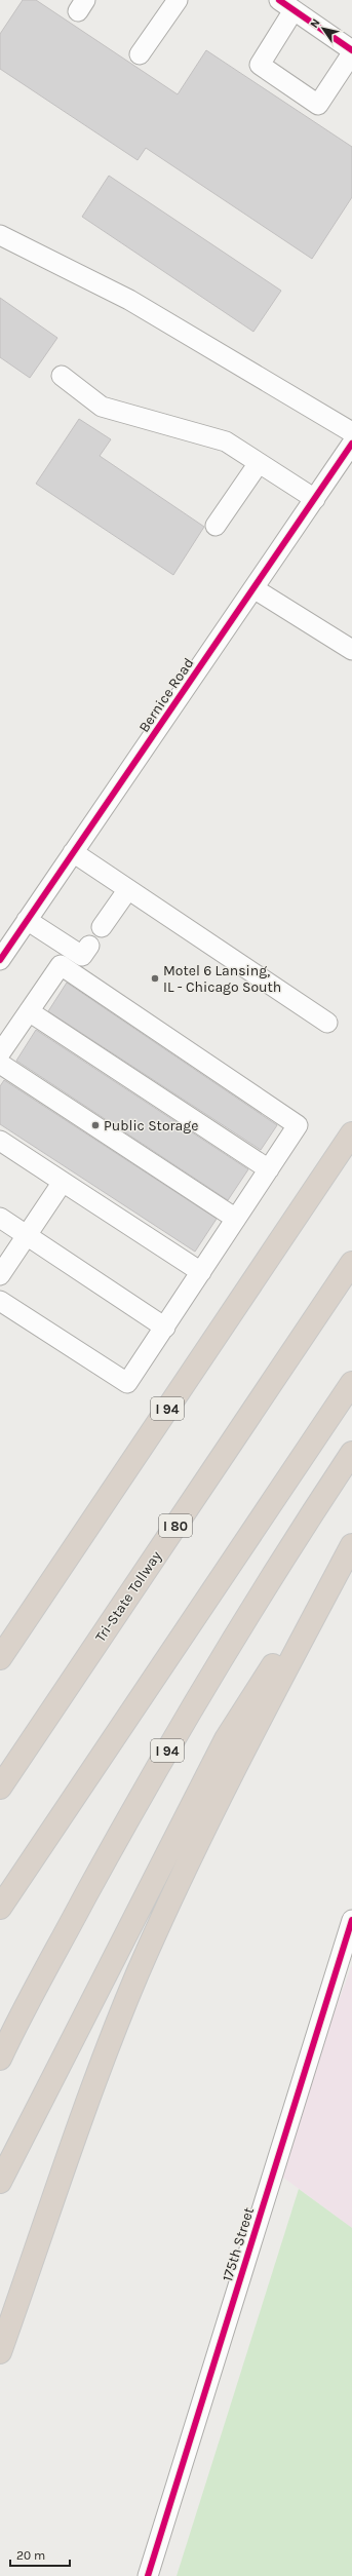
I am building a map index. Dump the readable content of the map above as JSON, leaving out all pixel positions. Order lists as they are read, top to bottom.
{
  "streets": {
    "highway": ["I 94", "I 80", "Tri-State Tollway"],
    "street": ["Bernice Road", "175th Street"]
  },
  "places": ["Motel 6 Lansing, IL - Chicago South", "Public Storage"],
  "scale_bar": "20 m",
  "north": "top left"
}
